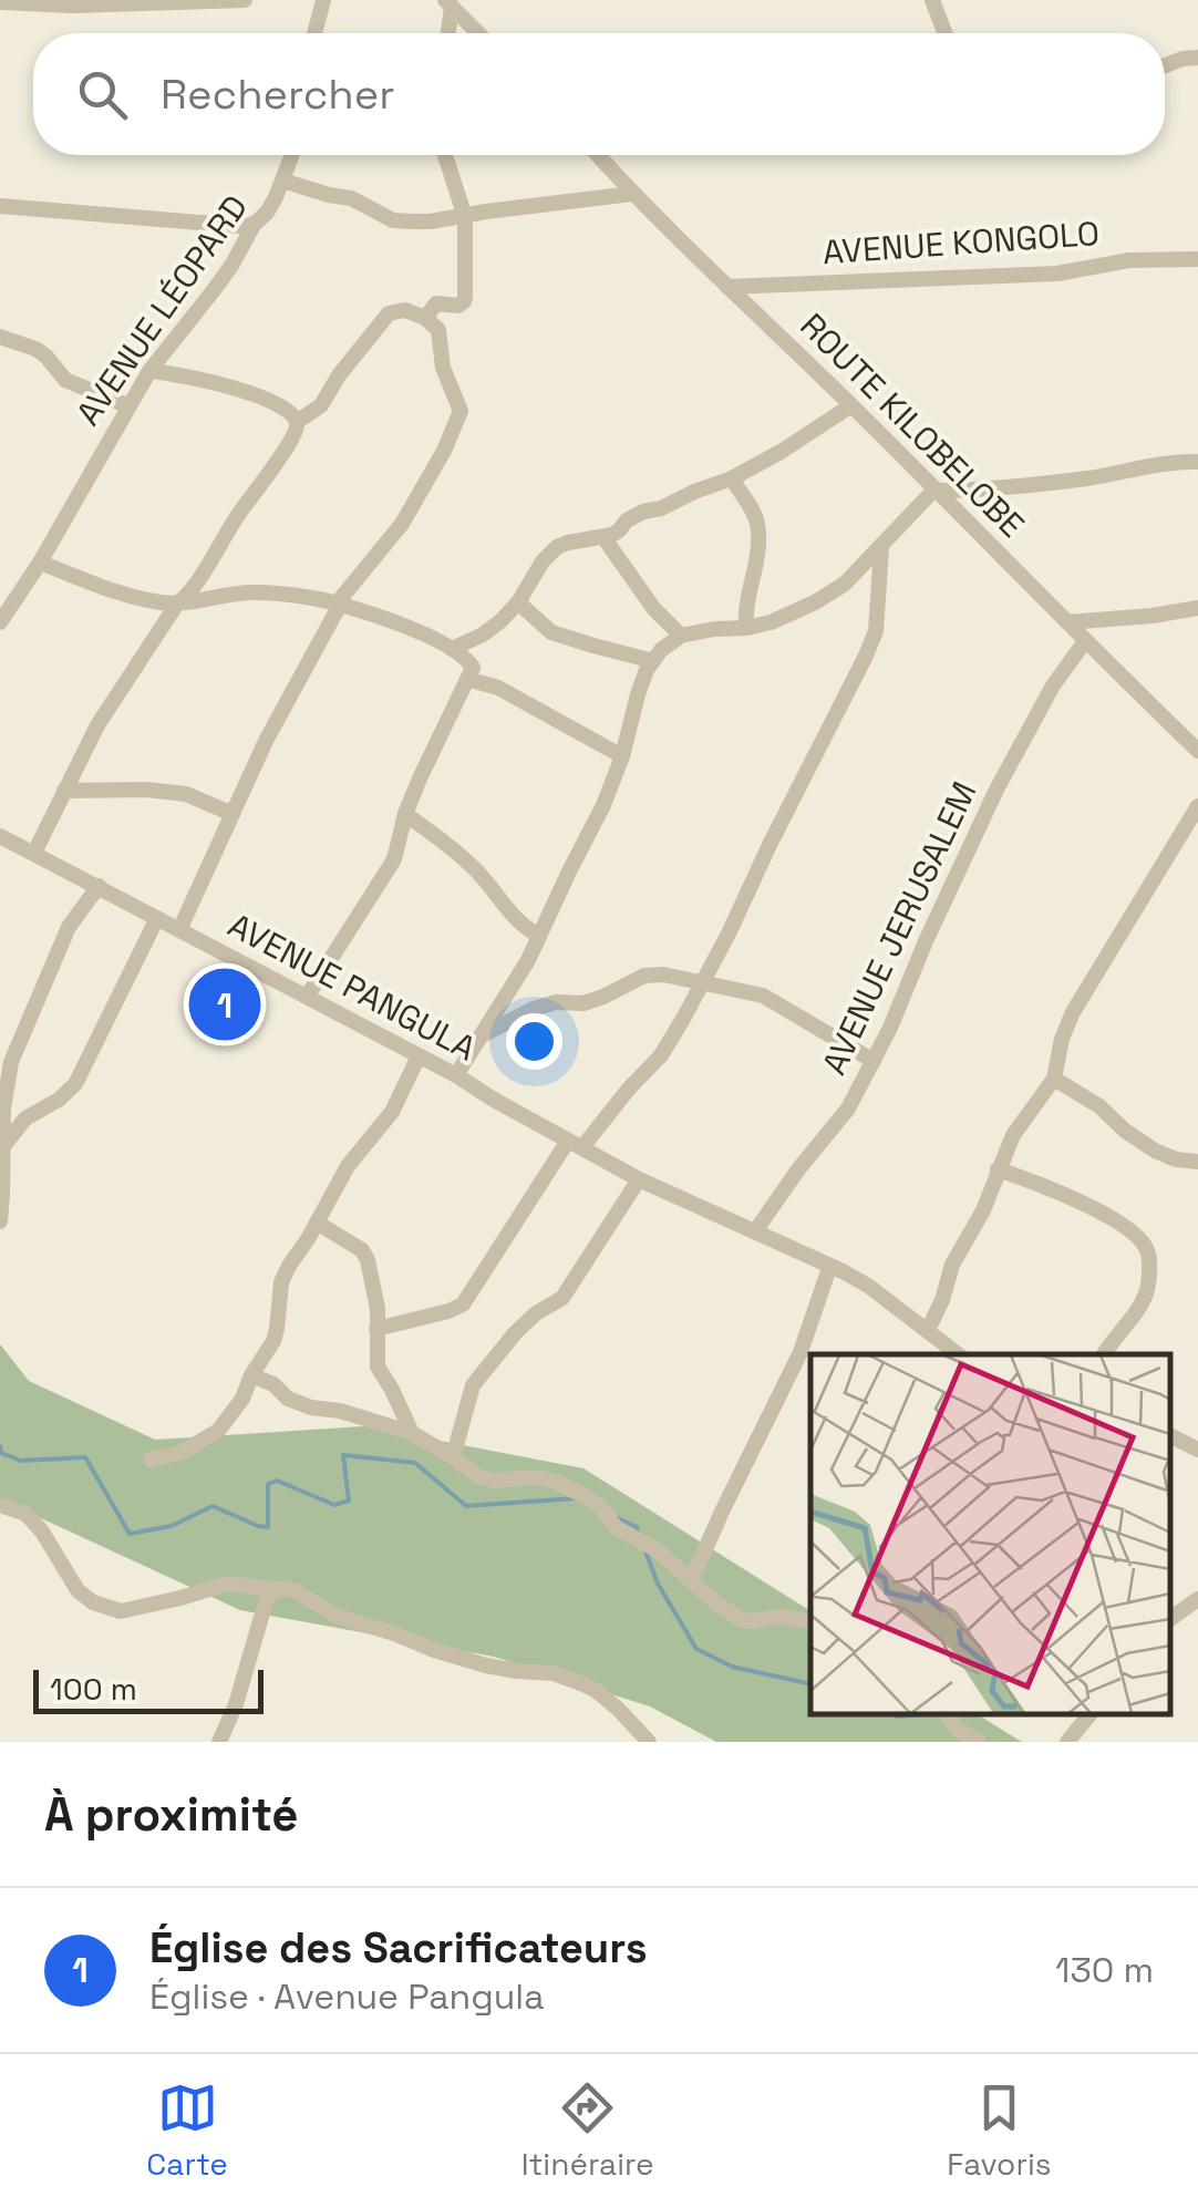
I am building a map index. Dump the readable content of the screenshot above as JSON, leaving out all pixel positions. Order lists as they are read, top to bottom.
{
  "streets": {
    "street": [
      "AVENUE KONGOLO",
      "AVENUE LÉOPARD",
      "ROUTE KILOBELOBE",
      "AVENUE JERUSALEM",
      "AVENUE PANGULA"
    ]
  },
  "crossings": [
    ["AVENUE KONGOLO", "ROUTE KILOBELOBE"],
    ["ROUTE KILOBELOBE", "AVENUE JERUSALEM"],
    ["AVENUE JERUSALEM", "AVENUE PANGULA"]
  ],
  "scale_bar": "100 m",
  "page": {
    "search": "Rechercher",
    "pins": "1",
    "scale": "100 m",
    "heading": "À proximité",
    "list": [
      {
        "mark": "1",
        "name": "Église des Sacrificateurs",
        "note": "Église · Avenue Pangula",
        "value": "130 m"
      }
    ],
    "nav": ["Carte", "Itinéraire", "Favoris"]
  }
}
